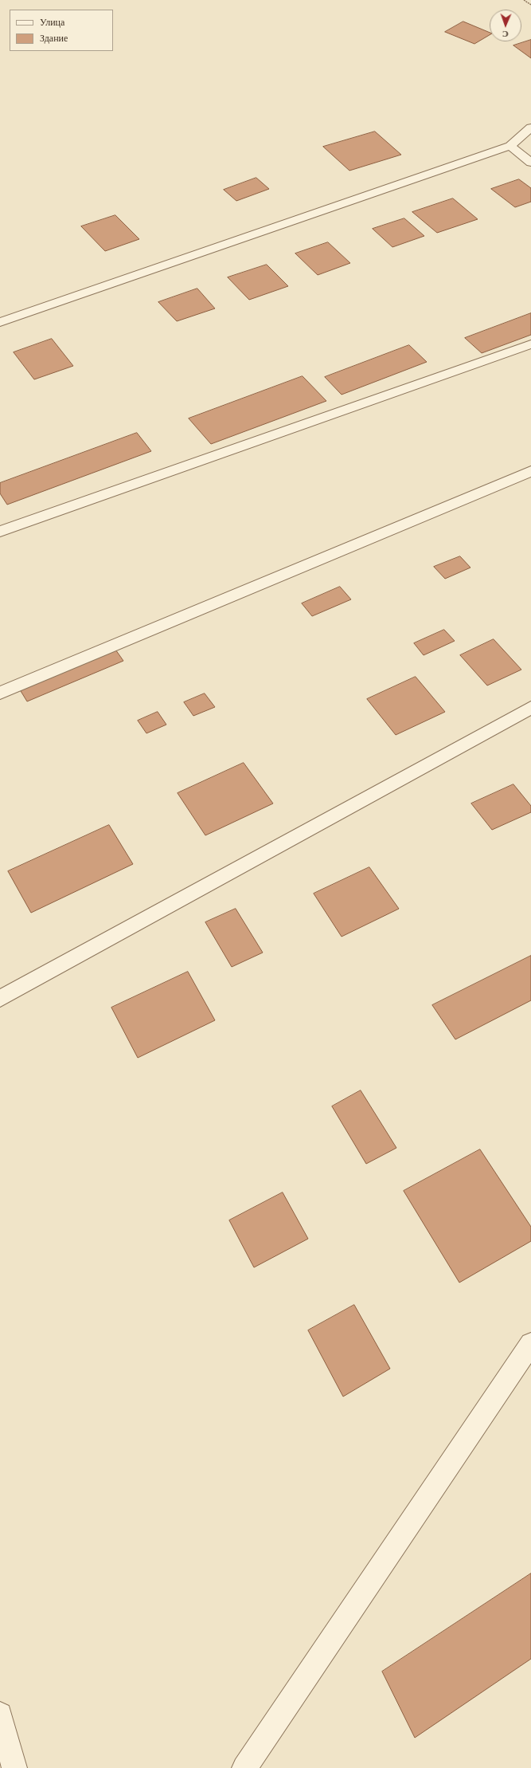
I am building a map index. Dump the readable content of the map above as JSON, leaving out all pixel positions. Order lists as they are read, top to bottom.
{
  "legend": ["Улица", "Здание"],
  "north": "bottom"
}
